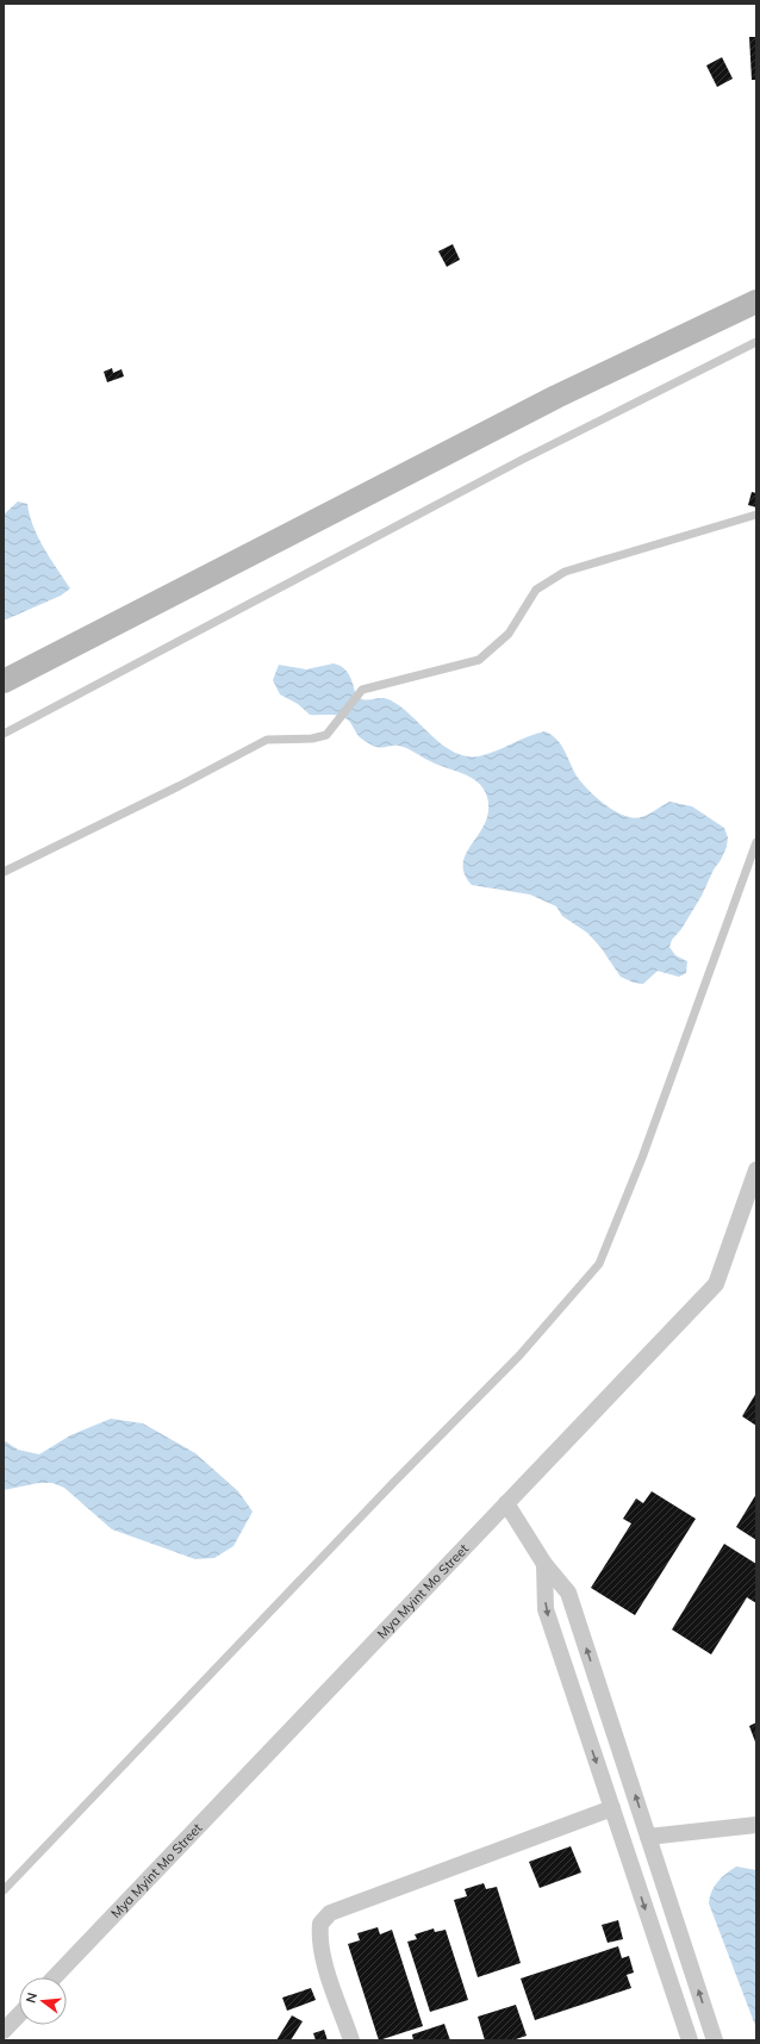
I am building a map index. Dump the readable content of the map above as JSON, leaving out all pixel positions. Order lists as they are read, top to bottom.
{
  "streets": {
    "street": ["Mya Myint Mo Street"]
  },
  "north": "left"
}
